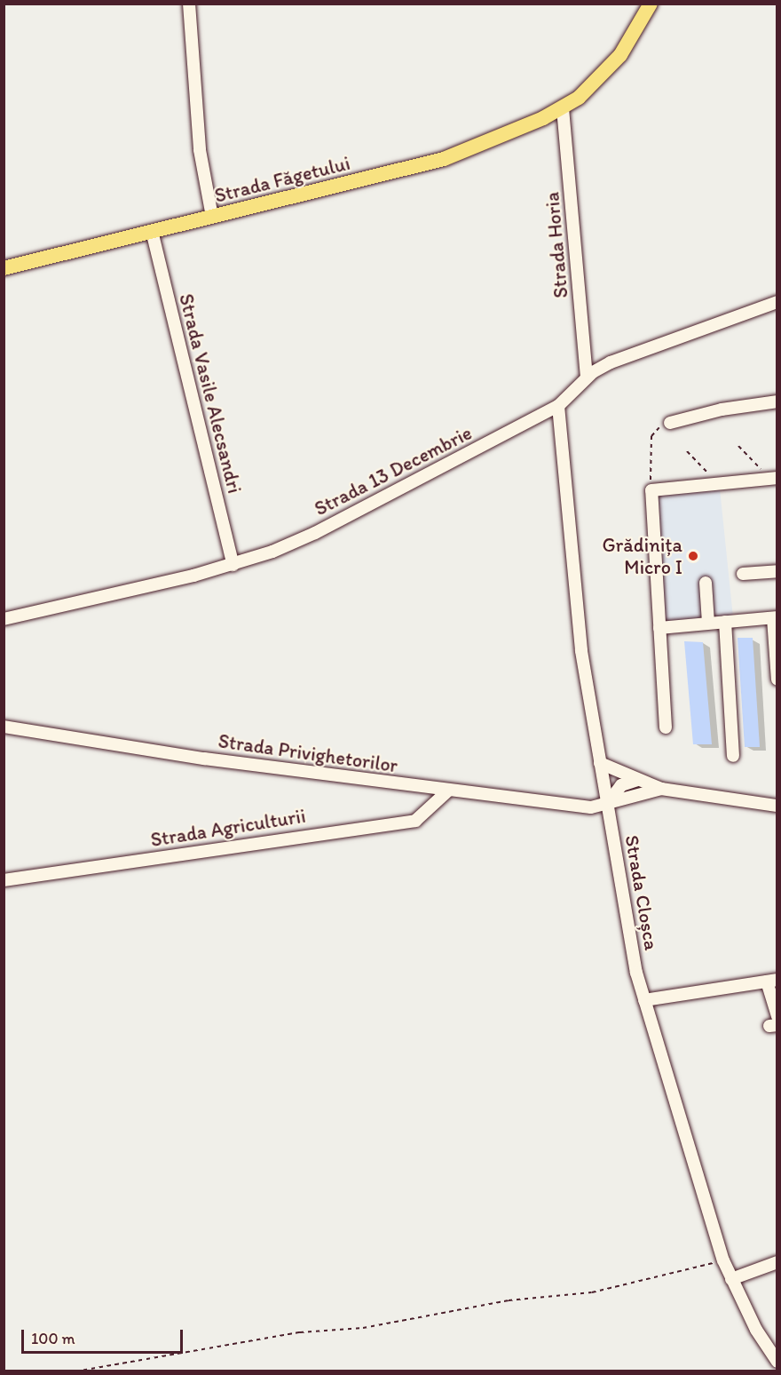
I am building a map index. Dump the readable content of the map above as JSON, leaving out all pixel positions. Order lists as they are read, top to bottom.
{
  "streets": {
    "main road": ["Strada Făgetului"],
    "street": [
      "Strada Horia",
      "Strada Vasile Alecsandri",
      "Strada 13 Decembrie",
      "Strada Privighetorilor",
      "Strada Agriculturii",
      "Strada Cloșca"
    ]
  },
  "crossings": [
    ["Strada Făgetului", "Strada Horia"],
    ["Strada Făgetului", "Strada Vasile Alecsandri"],
    ["Strada Horia", "Strada 13 Decembrie"],
    ["Strada Vasile Alecsandri", "Strada 13 Decembrie"],
    ["Strada 13 Decembrie", "Strada Cloșca"],
    ["Strada Privighetorilor", "Strada Agriculturii"],
    ["Strada Privighetorilor", "Strada Cloșca"]
  ],
  "places": ["Grădinița Micro I"],
  "scale_bar": "100 m"
}
